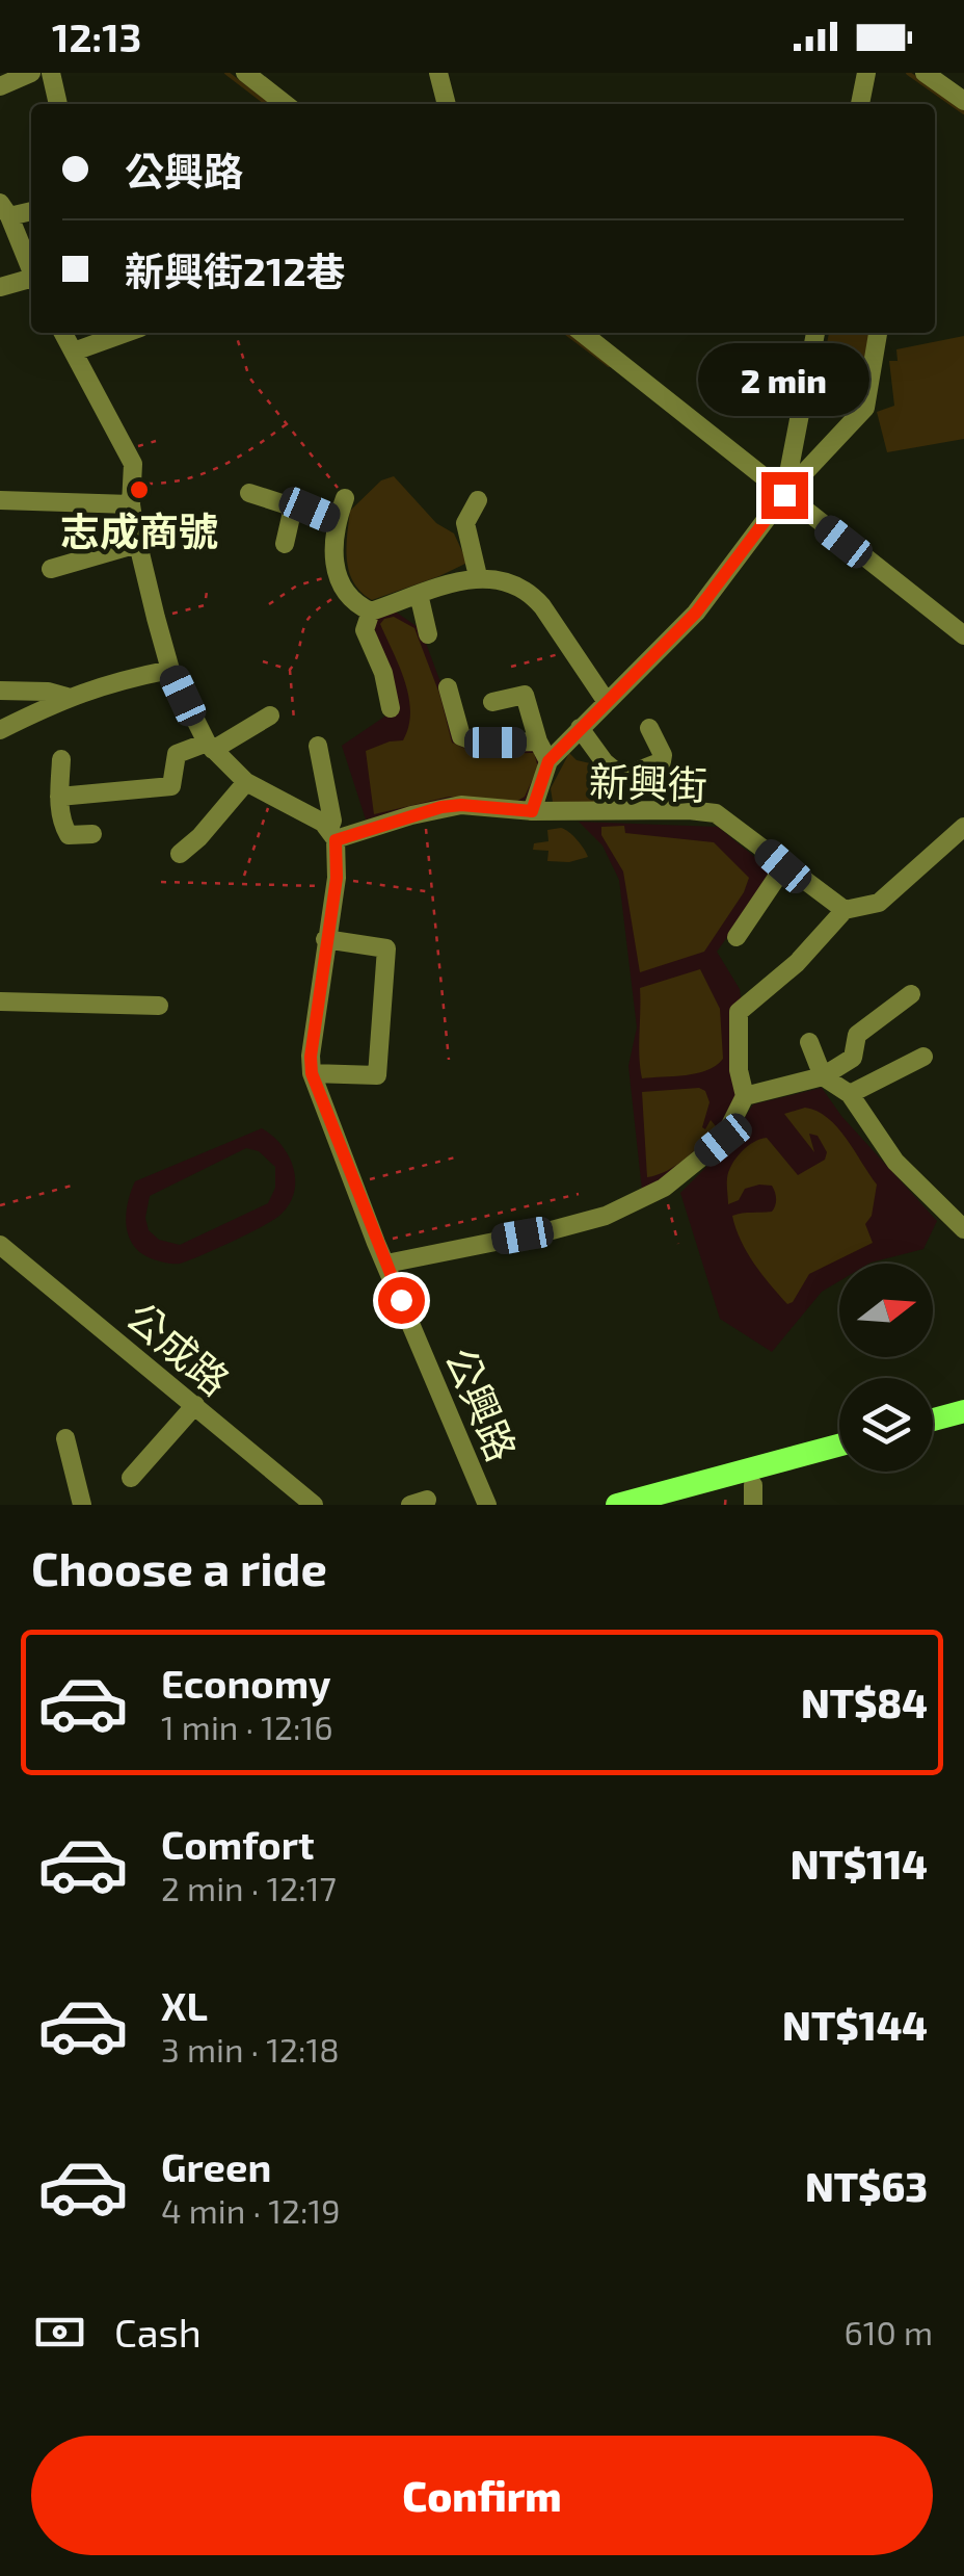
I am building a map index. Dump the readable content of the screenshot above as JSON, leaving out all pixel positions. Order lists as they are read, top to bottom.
{
  "streets": {
    "street": ["新興街", "公成路", "公興路"]
  },
  "crossings": [
    ["新興街", "公興路"]
  ],
  "places": ["志成商號"],
  "north": "right",
  "page": {
    "status": "12:13",
    "banner": ["公興路", "新興街212巷"],
    "bubble": "2 min",
    "heading": "Choose a ride",
    "list": [
      {
        "name": "Economy",
        "note": "1 min · 12:16",
        "value": "NT$84"
      },
      {
        "name": "Comfort",
        "note": "2 min · 12:17",
        "value": "NT$114"
      },
      {
        "name": "XL",
        "note": "3 min · 12:18",
        "value": "NT$144"
      },
      {
        "name": "Green",
        "note": "4 min · 12:19",
        "value": "NT$63"
      }
    ],
    "pay": ["Cash", "610 m"],
    "buttons": "Confirm"
  }
}
